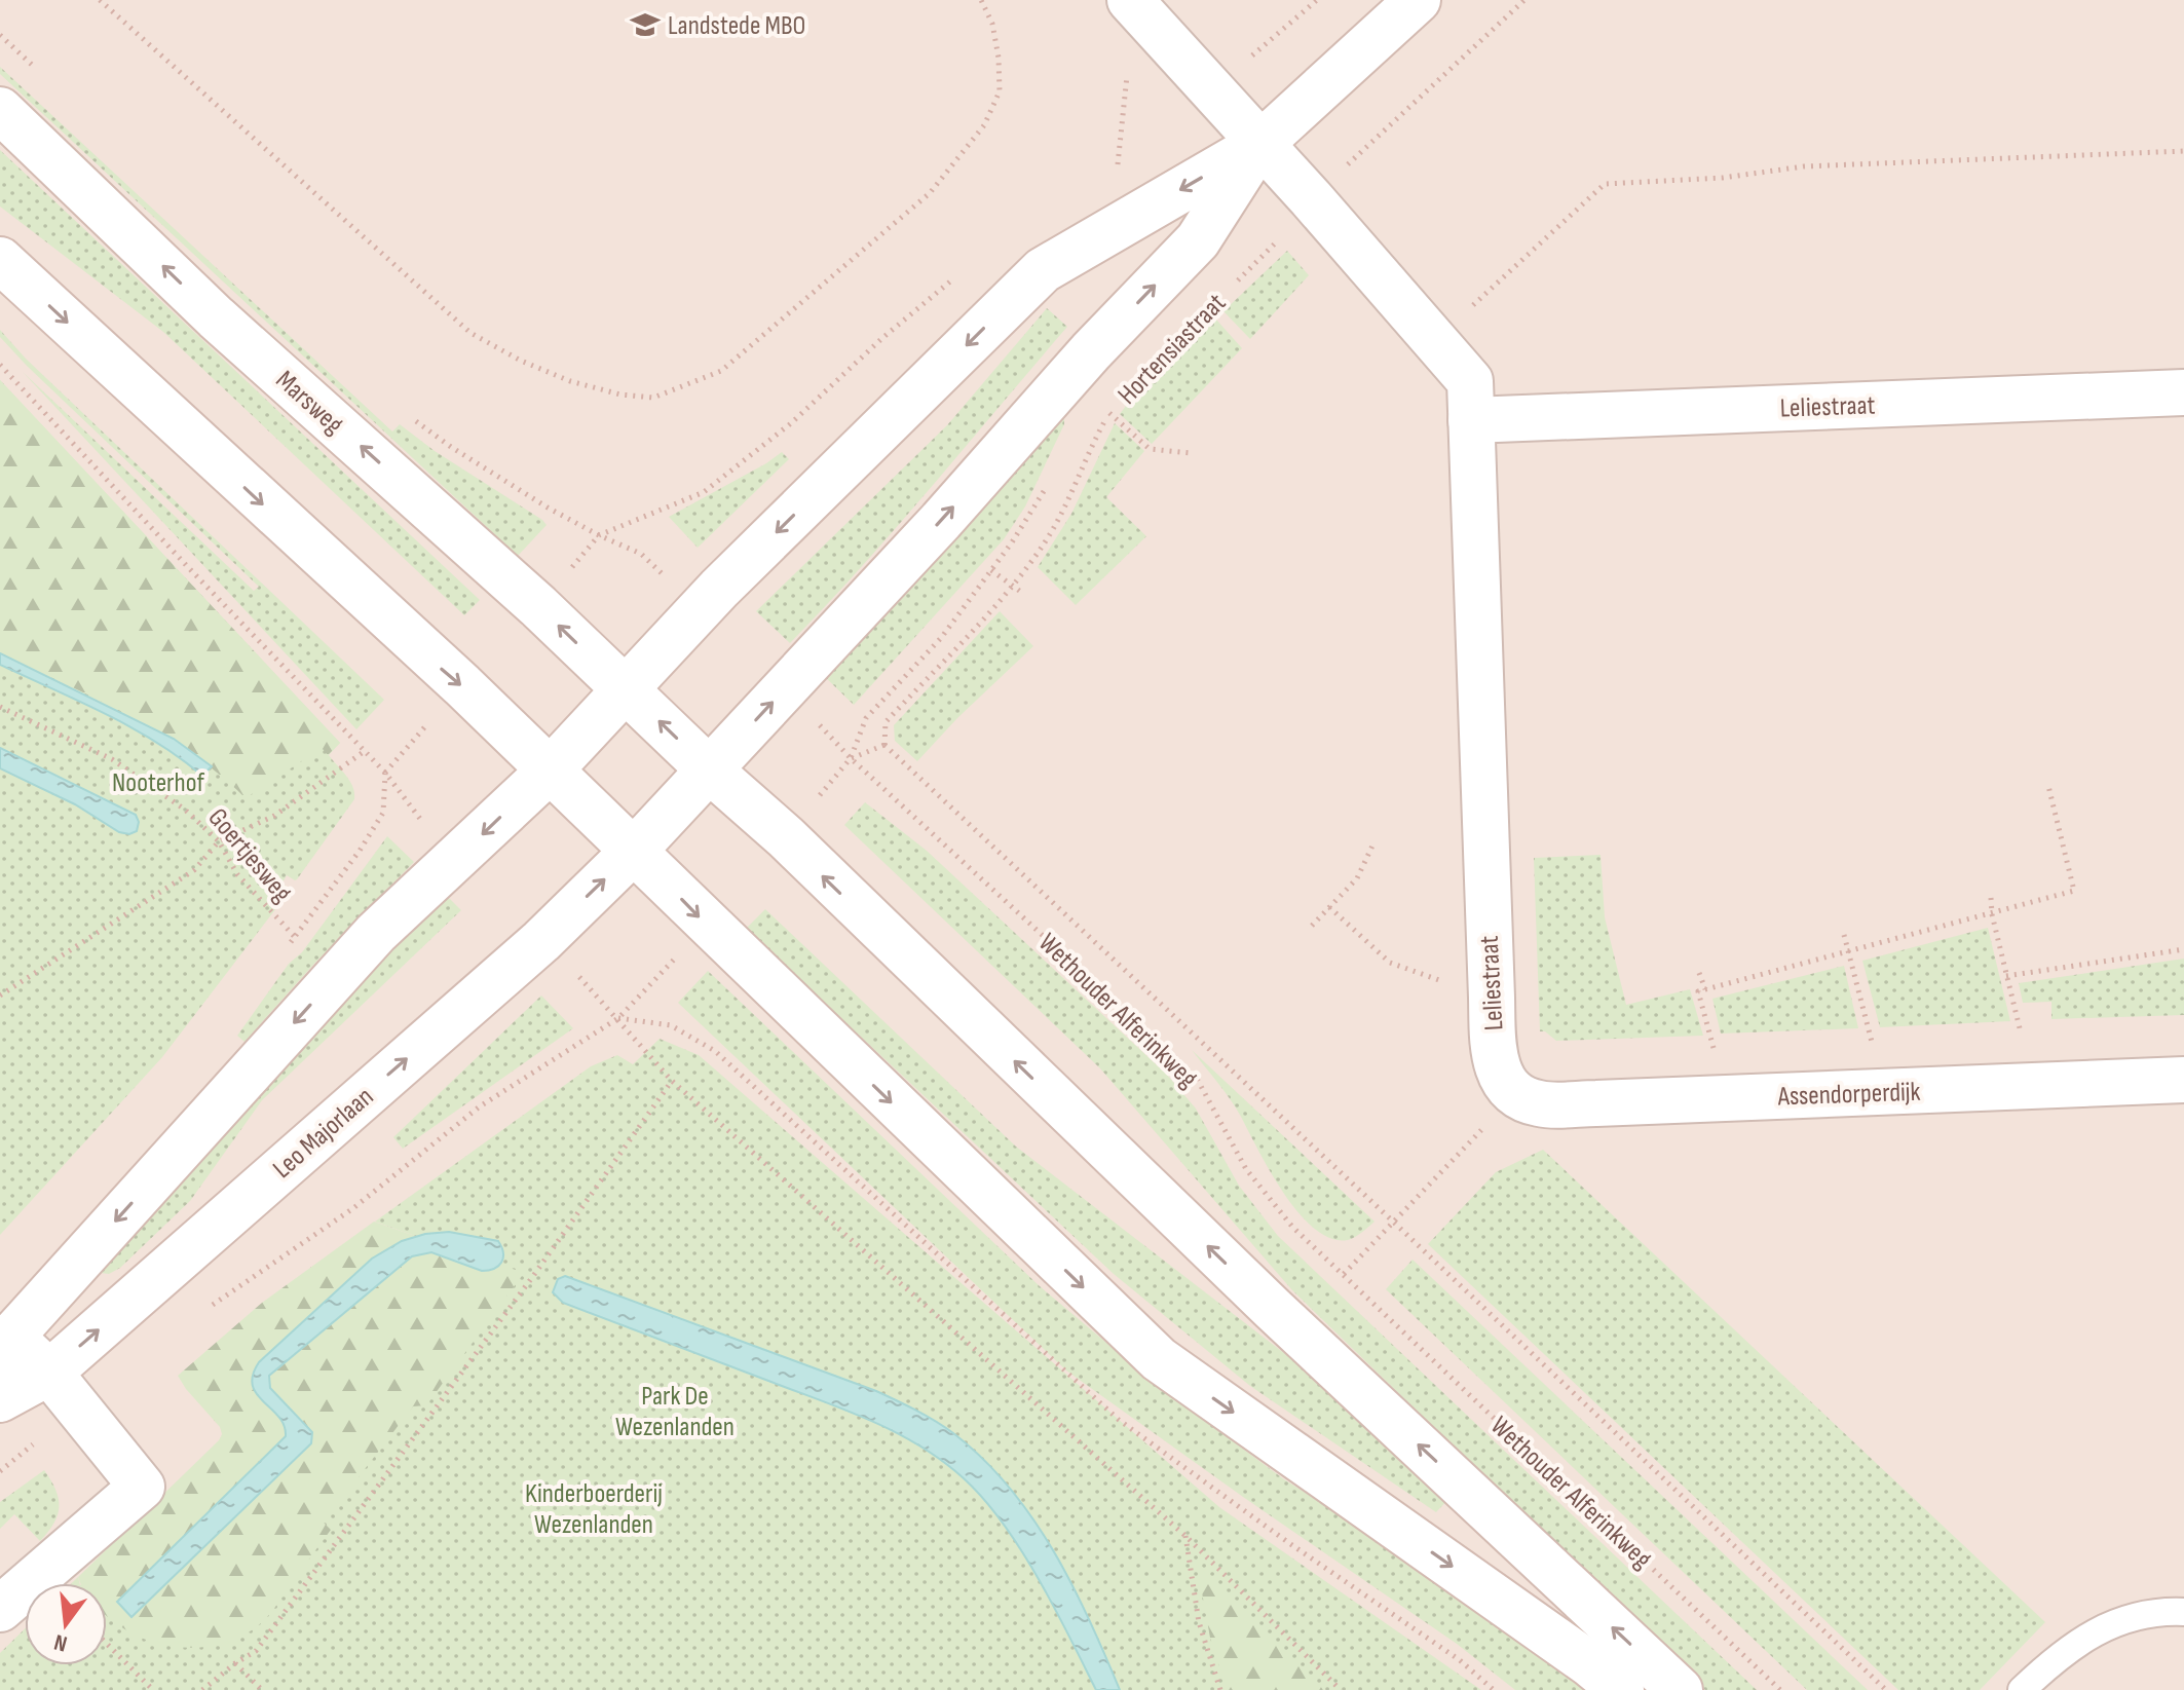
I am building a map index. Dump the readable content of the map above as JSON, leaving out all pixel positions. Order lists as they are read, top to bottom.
{
  "streets": {
    "main road": [
      "Hortensiastraat",
      "Marsweg",
      "Leliestraat",
      "Assendorperdijk",
      "Leo Majorlaan"
    ],
    "path": ["Goertjesweg", "Wethouder Alferinkweg"]
  },
  "crossings": [
    ["Hortensiastraat", "Marsweg"],
    ["Hortensiastraat", "Leliestraat"],
    ["Hortensiastraat", "Wethouder Alferinkweg"],
    ["Hortensiastraat", "Leo Majorlaan"],
    ["Leliestraat", "Assendorperdijk"]
  ],
  "parks": ["Nooterhof", "Park De Wezenlanden", "Kinderboerderij Wezenlanden"],
  "places": {
    "school or university": ["Landstede MBO"]
  },
  "north": "bottom"
}
